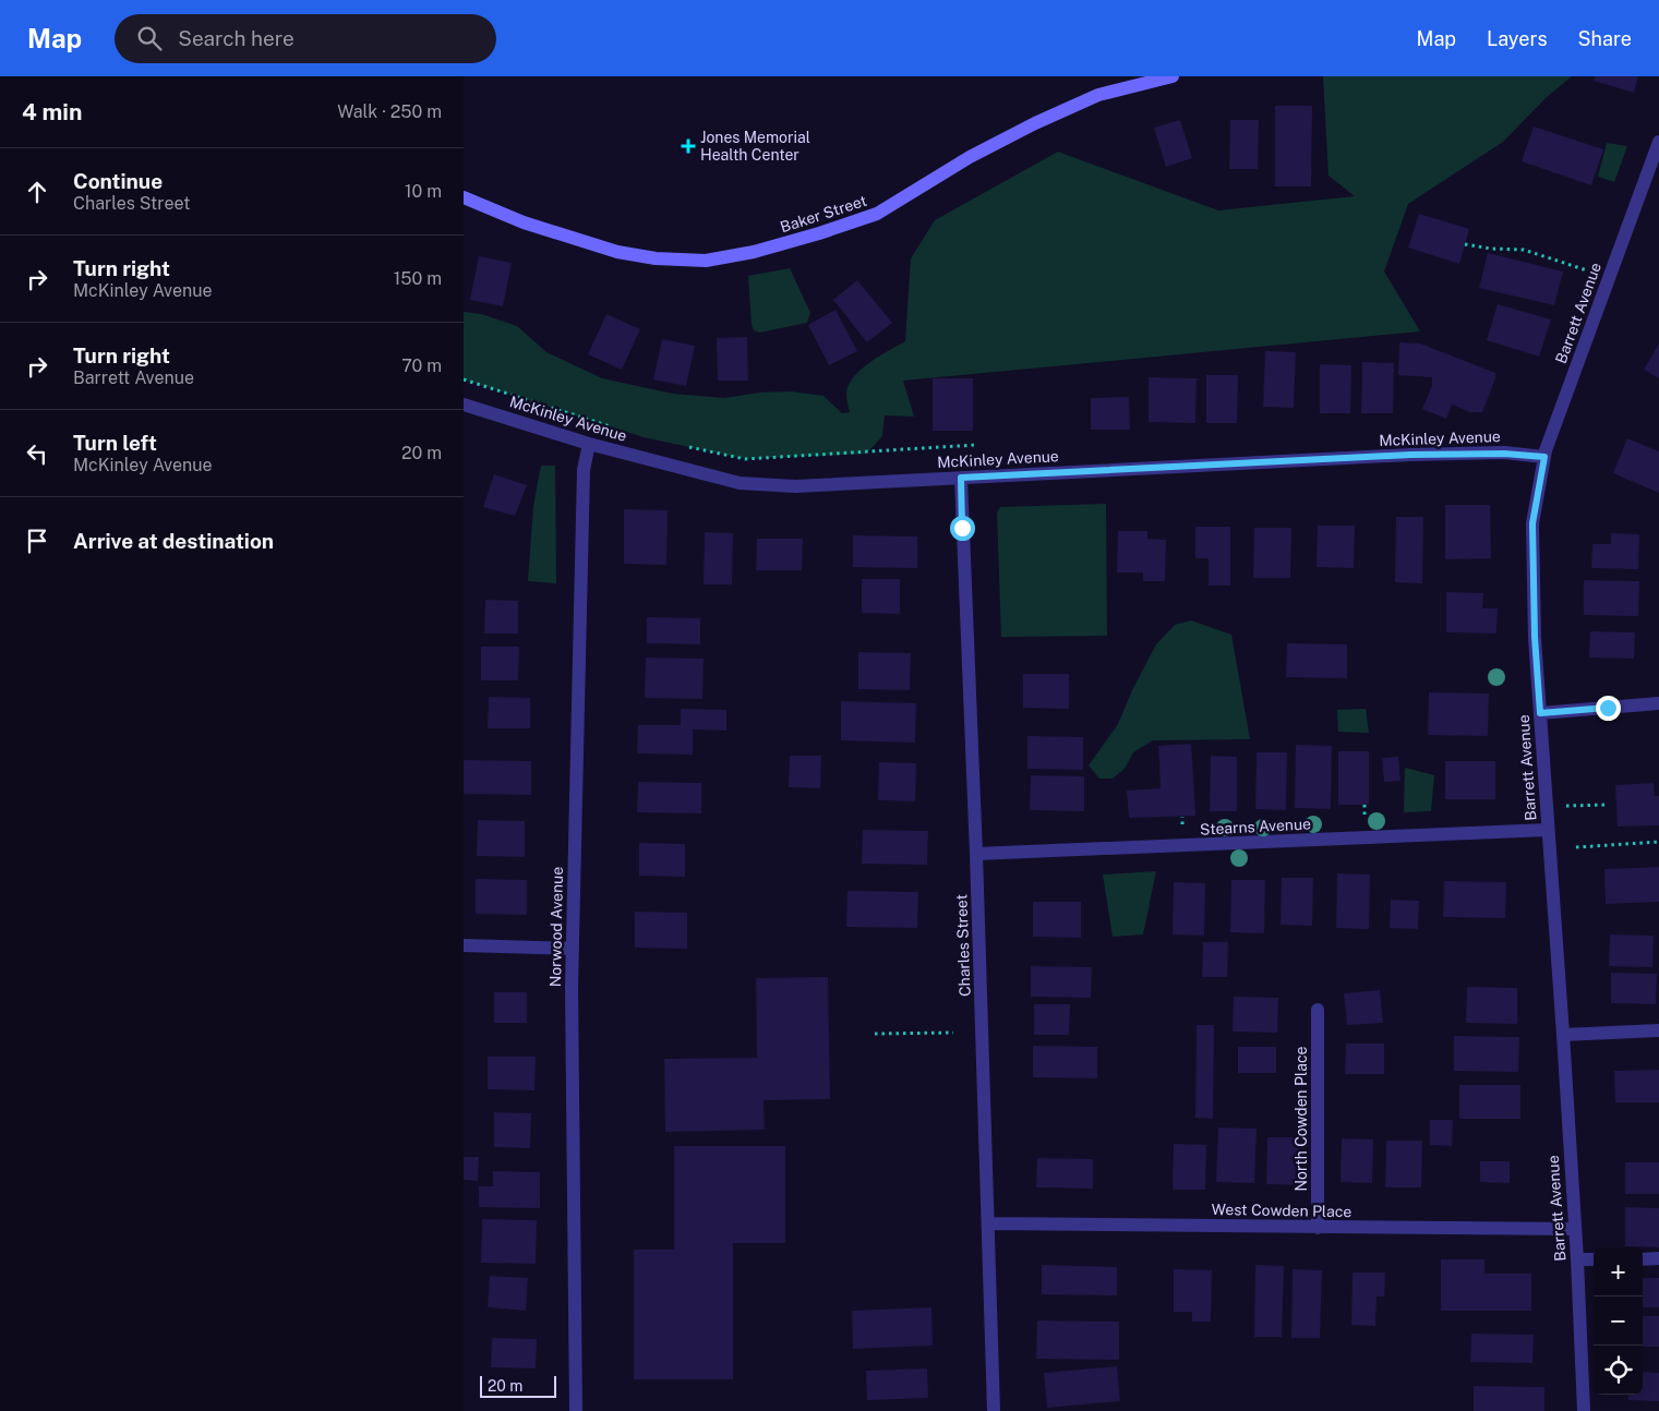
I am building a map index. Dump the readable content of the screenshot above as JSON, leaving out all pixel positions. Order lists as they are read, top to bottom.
{
  "streets": {
    "street": [
      "Baker Street",
      "Barrett Avenue",
      "McKinley Avenue",
      "Stearns Avenue",
      "Norwood Avenue",
      "Charles Street",
      "North Cowden Place",
      "West Cowden Place"
    ]
  },
  "crossings": [
    ["Barrett Avenue", "McKinley Avenue"],
    ["Barrett Avenue", "Stearns Avenue"],
    ["Barrett Avenue", "West Cowden Place"],
    ["McKinley Avenue", "Norwood Avenue"],
    ["McKinley Avenue", "Charles Street"],
    ["Stearns Avenue", "Charles Street"],
    ["Charles Street", "West Cowden Place"],
    ["North Cowden Place", "West Cowden Place"]
  ],
  "places": {
    "health": ["Jones Memorial Health Center"]
  },
  "scale_bar": "20 m",
  "page": {
    "header": "Map",
    "search": "Search here",
    "nav": ["Map", "Layers", "Share"],
    "heading": ["4 min", "Walk · 250 m"],
    "list": [
      ["Continue", "Charles Street", "10 m"],
      ["Turn right", "McKinley Avenue", "150 m"],
      ["Turn right", "Barrett Avenue", "70 m"],
      ["Turn left", "McKinley Avenue", "20 m"],
      "Arrive at destination"
    ],
    "map_buttons": ["+", "−"],
    "scale": "20 m"
  }
}
